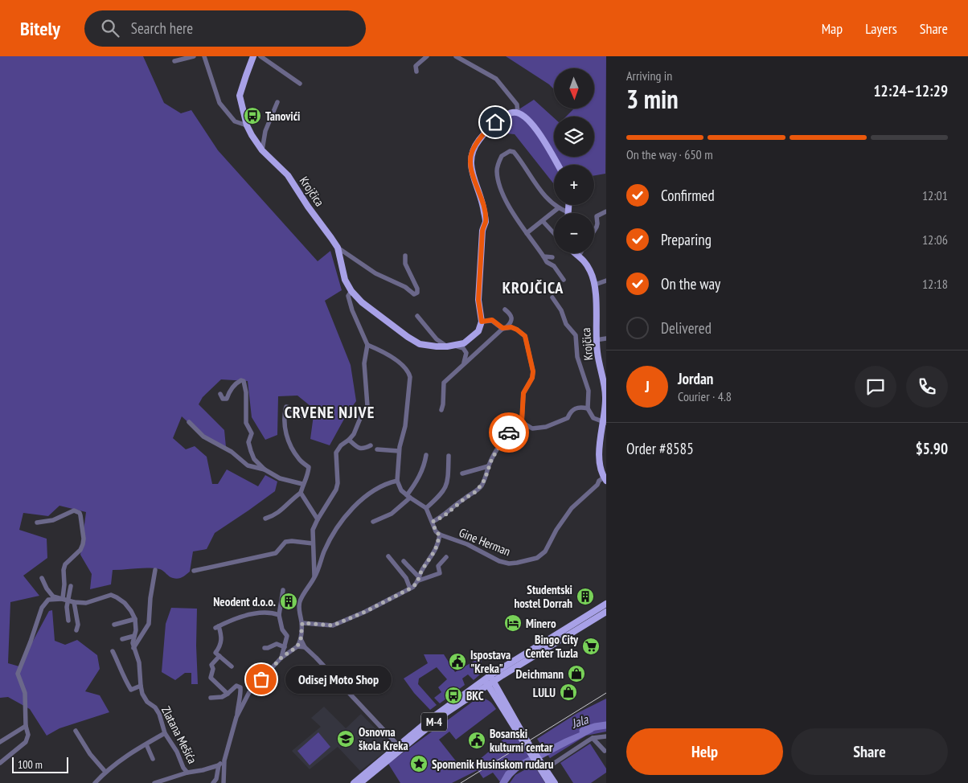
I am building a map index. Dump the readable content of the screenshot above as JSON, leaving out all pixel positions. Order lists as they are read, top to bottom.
{
  "streets": {
    "main road": ["Krojčica", "M-4"],
    "street": ["Gine Herman", "Zlatana Mešića"]
  },
  "crossings": [
    ["Krojčica", "Gine Herman"]
  ],
  "districts": ["KROJČICA", "CRVENE NJIVE"],
  "water": ["Jala"],
  "places": {
    "bus stop": ["Tanovići", "BKC"],
    "building": ["Studentski hostel Dorrah", "Neodent d.o.o."],
    "hotel": ["Minero"],
    "supermarket": ["Bingo City Center Tuzla"],
    "public building": ["Ispostava \"Kreka\"", "Bosanski kulturni centar"],
    "shop": ["Deichmann", "LULU"],
    "other": ["Odisej Moto Shop"],
    "school or university": ["Osnovna škola Kreka"],
    "place": ["Spomenik Husinskom rudaru"]
  },
  "scale_bar": "100 m",
  "north": "bottom",
  "page": {
    "header": "Bitely",
    "search": "Search here",
    "nav": ["Map", "Layers", "Share"],
    "heading": ["3 min", "Arriving in", "12:24–12:29"],
    "panel": [
      "Jordan",
      "Courier · 4.8",
      "Order #8585",
      "$5.90"
    ],
    "map_buttons": ["+", "−"],
    "bar": "On the way · 650 m",
    "list": [
      ["Confirmed", "12:01"],
      ["Preparing", "12:06"],
      ["On the way", "12:18"],
      "Delivered"
    ],
    "round": "J",
    "bubble": "Odisej Moto Shop",
    "buttons": ["Help", "Share"],
    "scale": "100 m"
  }
}
